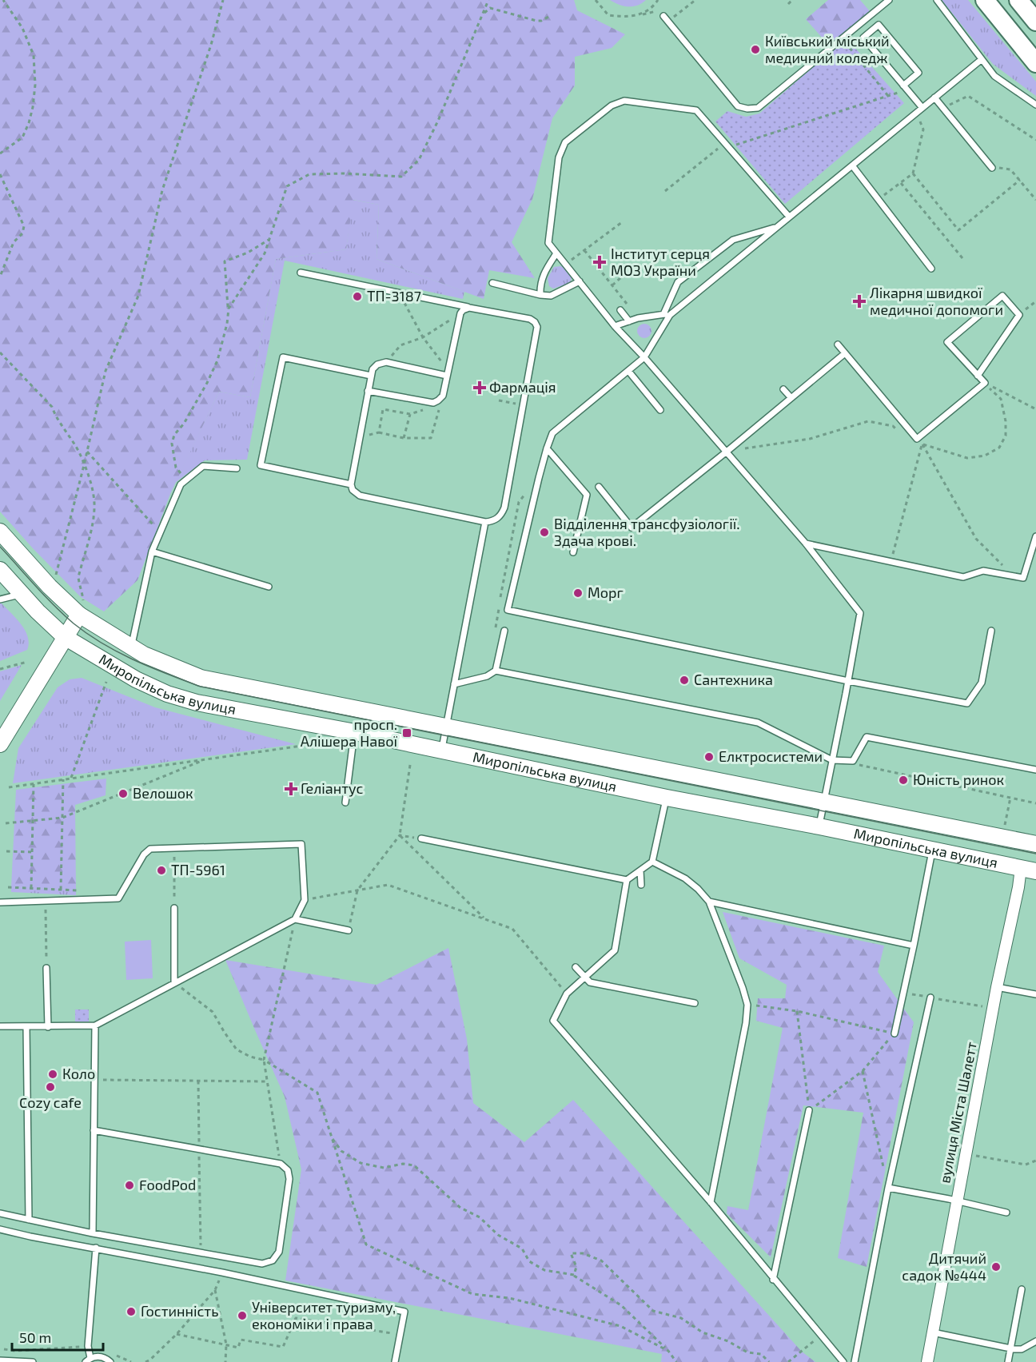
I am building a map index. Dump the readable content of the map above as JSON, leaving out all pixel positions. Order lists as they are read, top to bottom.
{
  "streets": {
    "street": ["Миропільська вулиця", "вулиця Міста Шалетт"]
  },
  "crossings": [
    ["Миропільська вулиця", "вулиця Міста Шалетт"]
  ],
  "places": {
    "other": [
      "Київський міський медичний коледж",
      "ТП-3187",
      "Відділення трансфузіології. Здача крові.",
      "Морг",
      "Сантехника",
      "Елктросистеми",
      "Юність ринок",
      "Велошок",
      "ТП-5961",
      "Коло",
      "Cozy cafe",
      "FoodPod",
      "Дитячий садок №444",
      "Гостинність",
      "Університет туризму, економіки і права"
    ],
    "health": [
      "Інститут серця МОЗ України",
      "Лікарня швидкої медичної допомоги",
      "Фармація",
      "Геліантус"
    ],
    "transit": ["просп. Алішера Навої"]
  },
  "scale_bar": "50 m"
}
